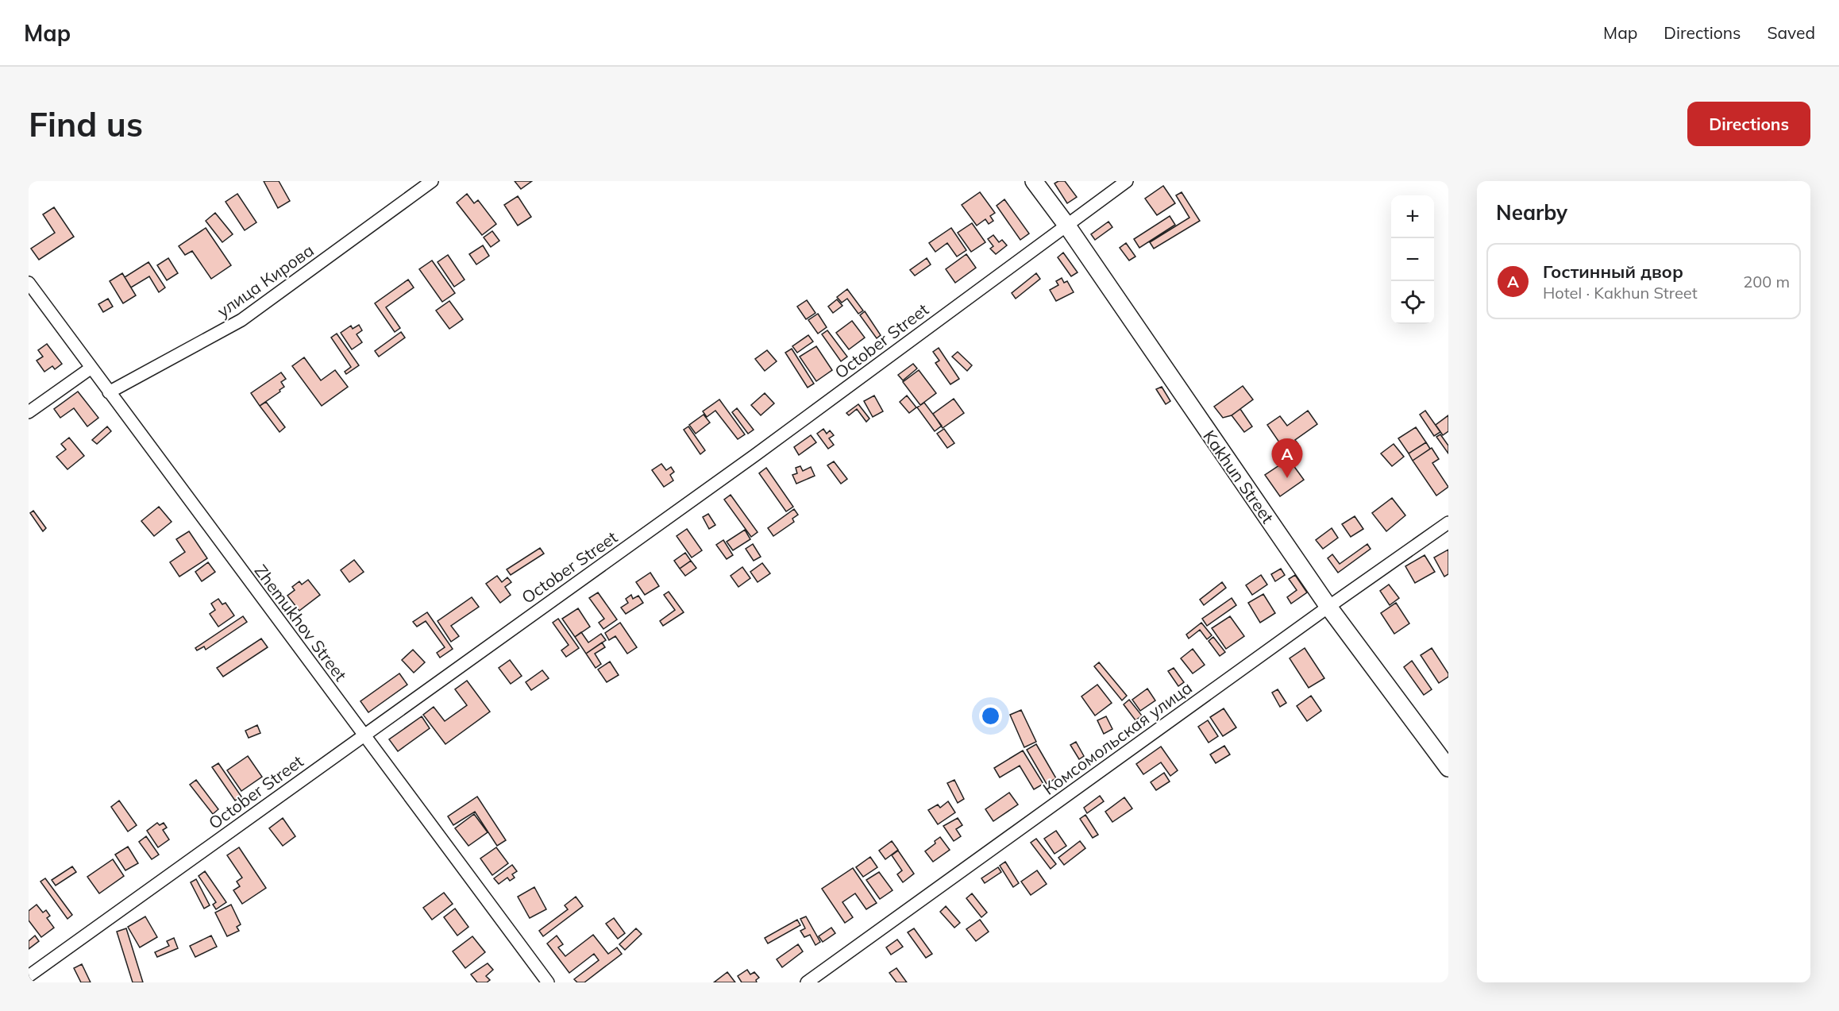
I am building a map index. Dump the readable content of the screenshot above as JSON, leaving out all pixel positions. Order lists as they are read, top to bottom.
{
  "streets": {
    "street": [
      "улица Кирова",
      "October Street",
      "Kakhun Street",
      "Zhemukhov Street",
      "Комсомольская улица"
    ]
  },
  "crossings": [
    ["улица Кирова", "Zhemukhov Street"],
    ["October Street", "Kakhun Street"],
    ["October Street", "Zhemukhov Street"],
    ["Kakhun Street", "Комсомольская улица"]
  ],
  "page": {
    "header": "Map",
    "nav": ["Map", "Directions", "Saved"],
    "buttons": "Directions",
    "title": "Find us",
    "heading": "Nearby",
    "map_buttons": ["+", "−"],
    "list": [
      {
        "mark": "A",
        "name": "Гостинный двор",
        "note": "Hotel · Kakhun Street",
        "value": "200 m"
      }
    ],
    "pins": "A"
  }
}
